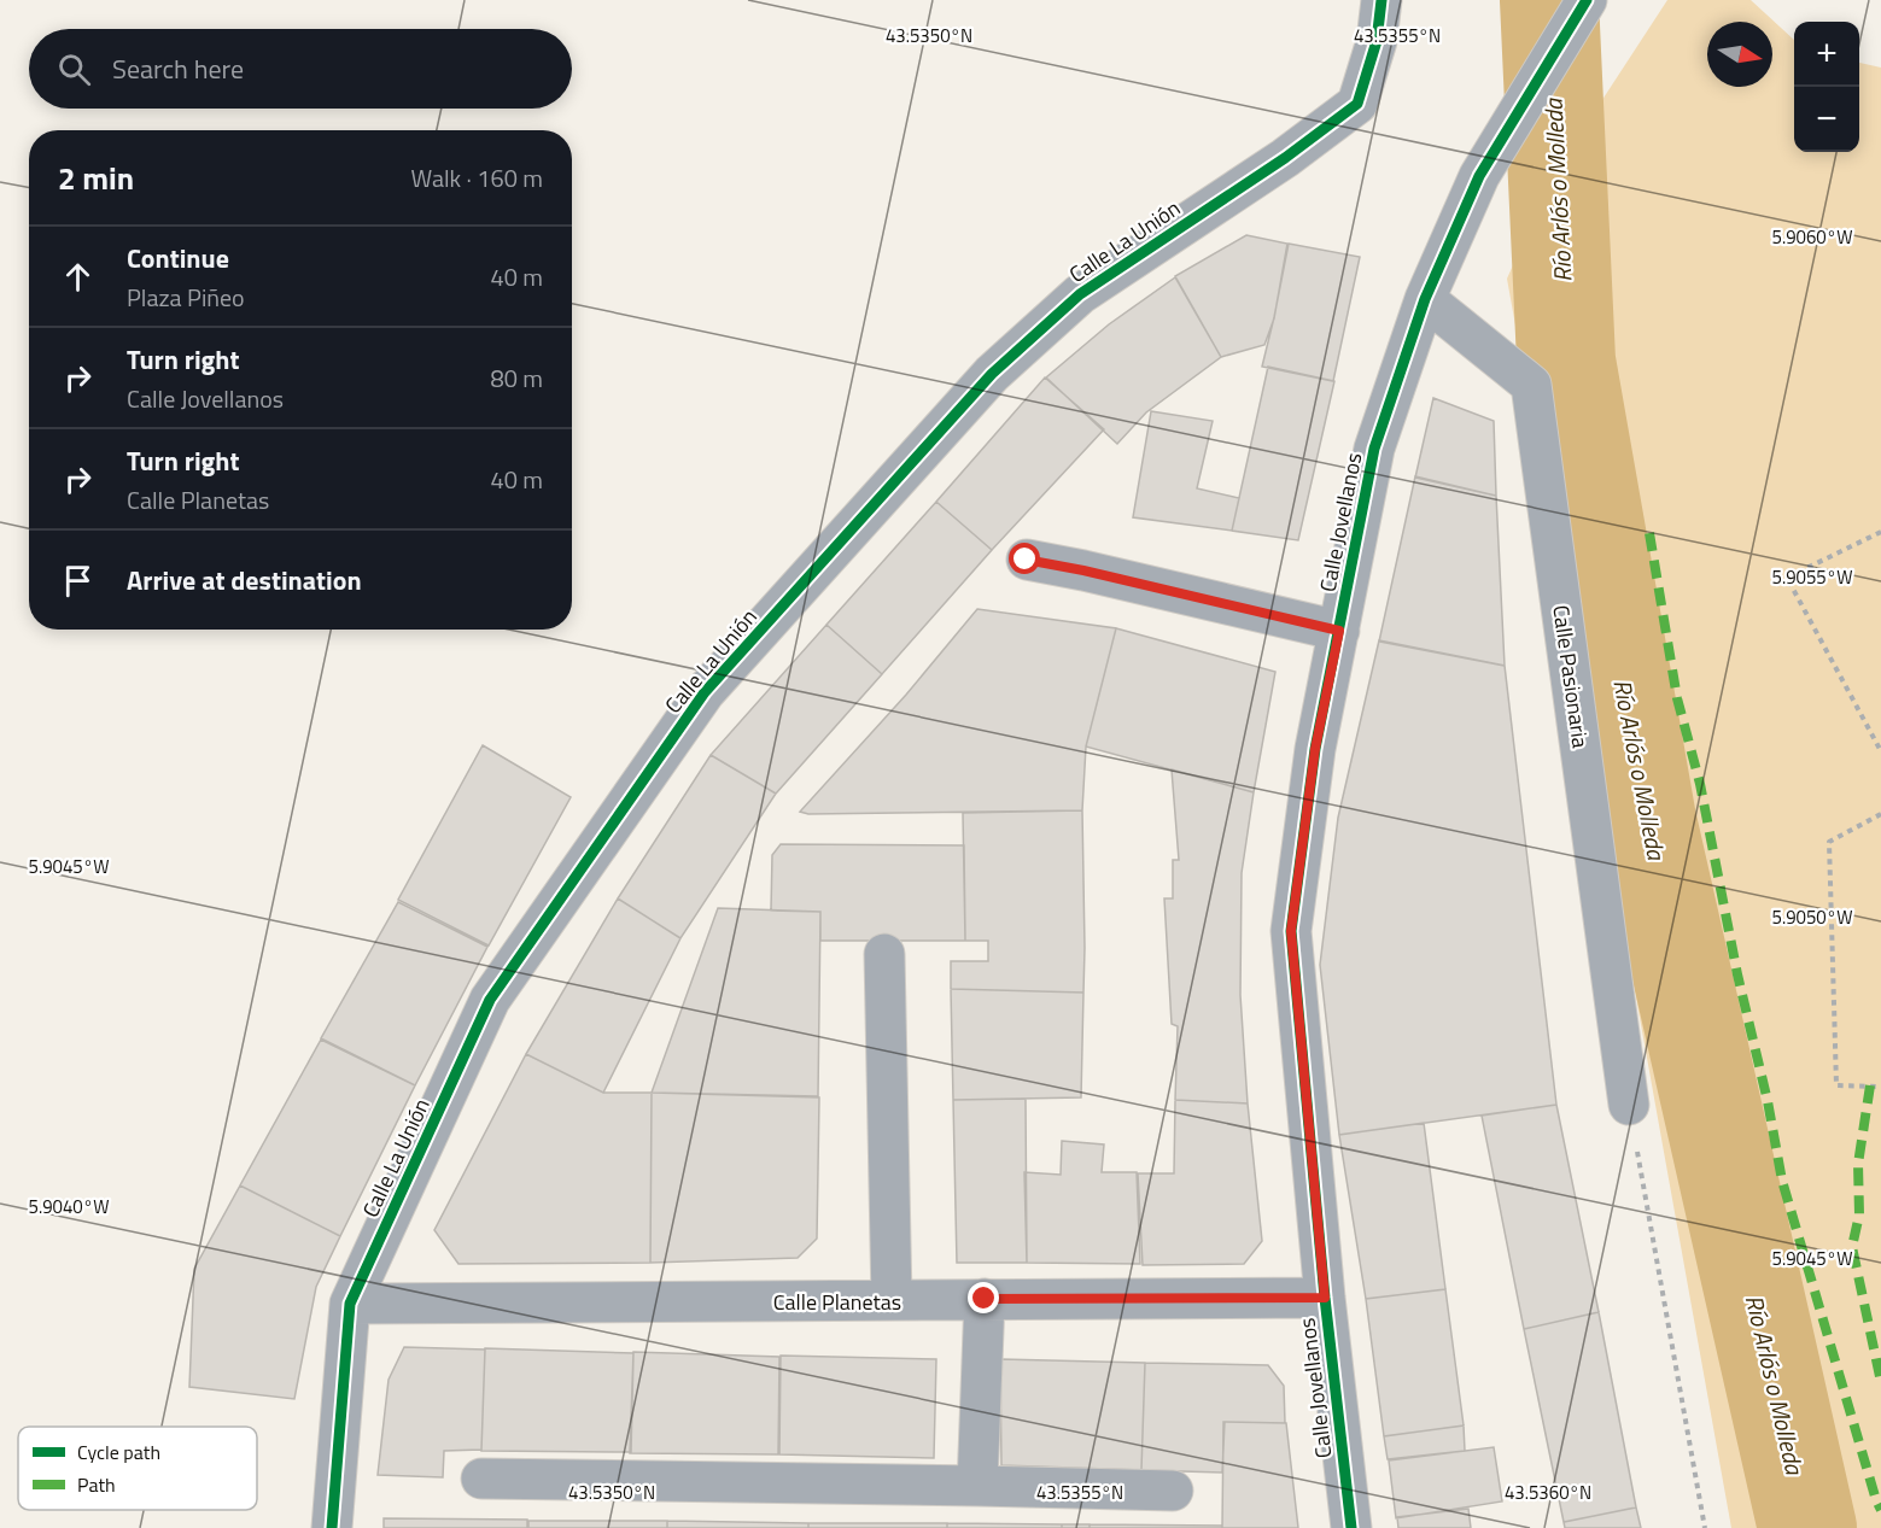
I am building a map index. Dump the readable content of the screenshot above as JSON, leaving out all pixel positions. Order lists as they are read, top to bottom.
{
  "streets": {
    "street": [
      "Calle La Unión",
      "Calle Jovellanos",
      "Calle Pasionaria",
      "Calle Planetas"
    ]
  },
  "crossings": [
    ["Calle La Unión", "Calle Planetas"],
    ["Calle Jovellanos", "Calle Pasionaria"],
    ["Calle Jovellanos", "Calle Planetas"]
  ],
  "water": ["Río Arlós o Molleda"],
  "legend": ["Cycle path", "Path"],
  "north": "right",
  "page": {
    "map_buttons": ["+", "−"],
    "search": "Search here",
    "heading": ["2 min", "Walk · 160 m"],
    "list": [
      ["Continue", "Plaza Piñeo", "40 m"],
      ["Turn right", "Calle Jovellanos", "80 m"],
      ["Turn right", "Calle Planetas", "40 m"],
      "Arrive at destination"
    ]
  },
  "coordinates": [
    "43.5350°N",
    "43.5355°N",
    "5.9060°W",
    "5.9055°W",
    "5.9045°W",
    "5.9050°W",
    "5.9040°W",
    "43.5360°N"
  ]
}
